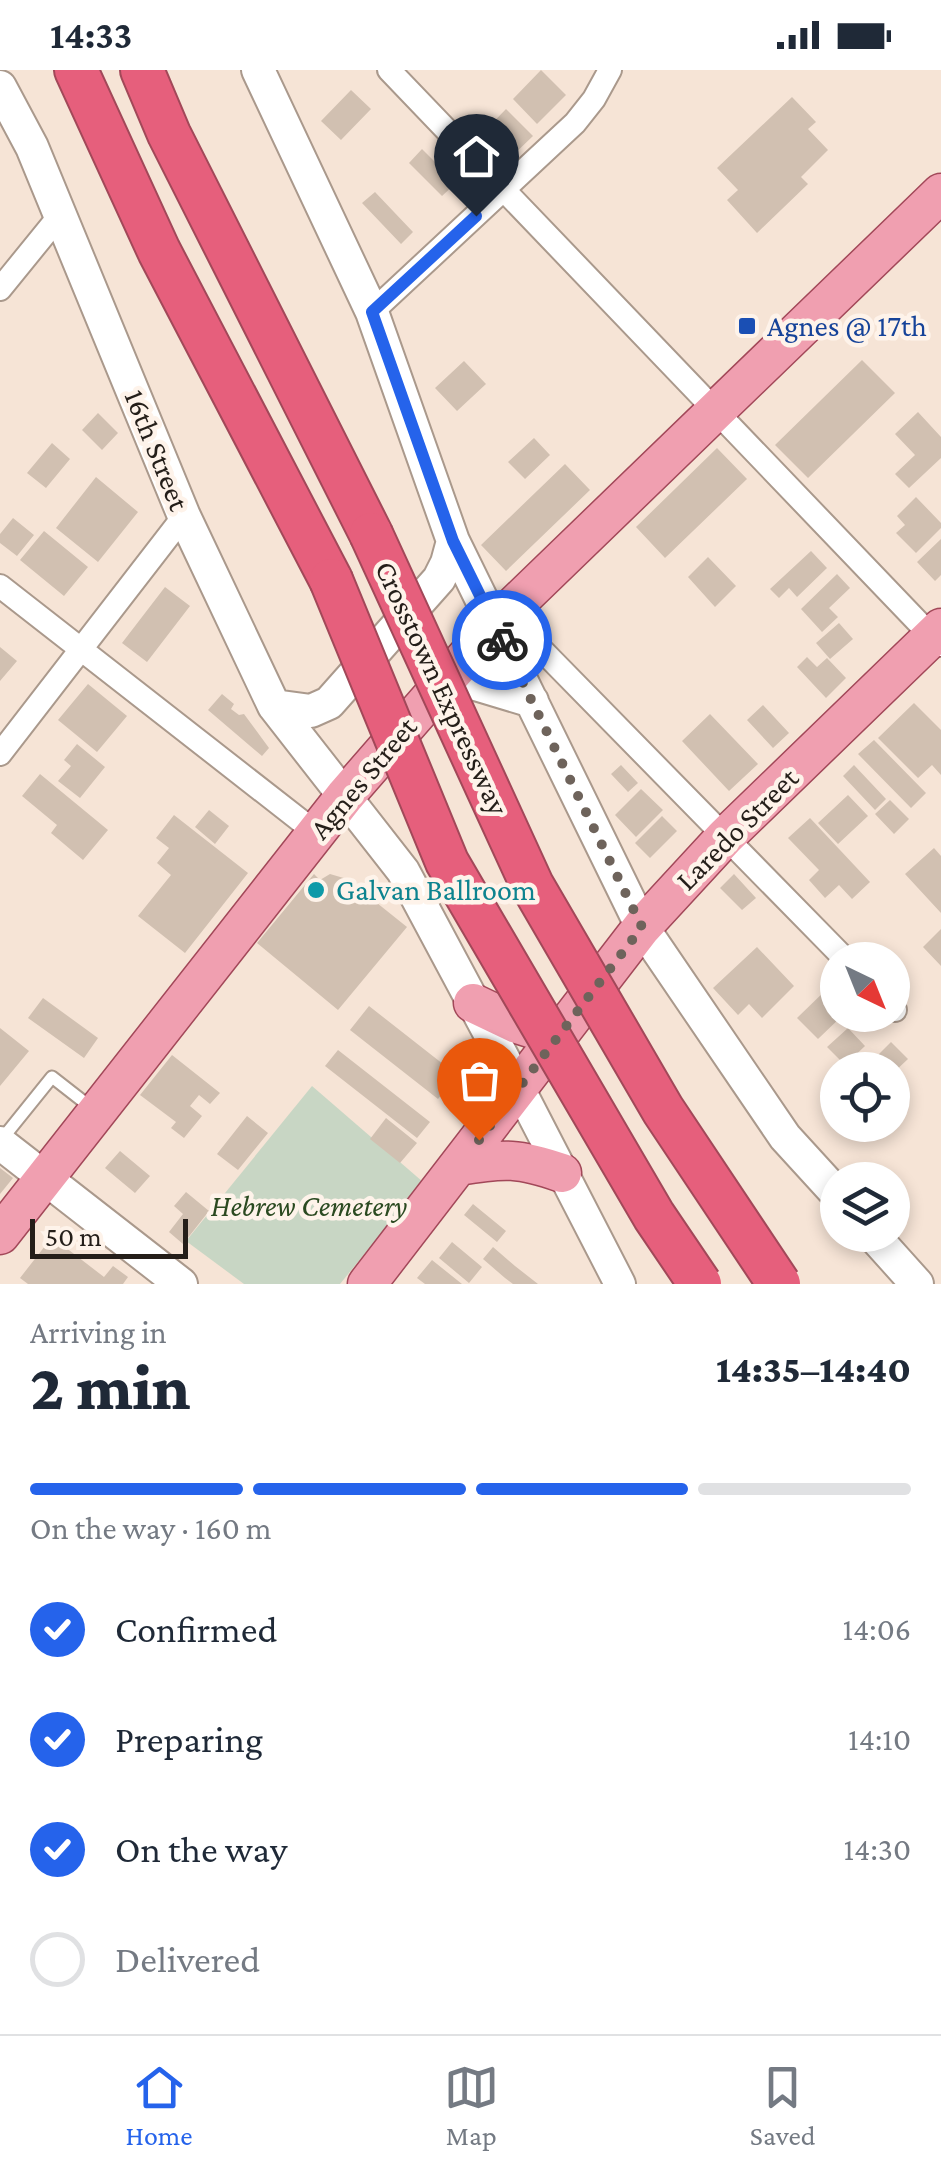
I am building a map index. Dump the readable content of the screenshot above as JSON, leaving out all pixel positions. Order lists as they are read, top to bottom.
{
  "streets": {
    "highway": ["Crosstown Expressway"],
    "main road": ["16th Street", "Agnes Street", "Laredo Street"]
  },
  "crossings": [
    ["16th Street", "Agnes Street"]
  ],
  "parks": ["Hebrew Cemetery"],
  "places": {
    "transit": ["Agnes @ 17th"],
    "other": ["Galvan Ballroom"]
  },
  "scale_bar": "50 m",
  "north": "bottom right",
  "page": {
    "status": "14:33",
    "scale": "50 m",
    "heading": ["2 min", "Arriving in", "14:35–14:40"],
    "bar": "On the way · 160 m",
    "list": [
      ["Confirmed", "14:06"],
      ["Preparing", "14:10"],
      ["On the way", "14:30"],
      "Delivered"
    ],
    "tabs": ["Home", "Map", "Saved"]
  }
}
